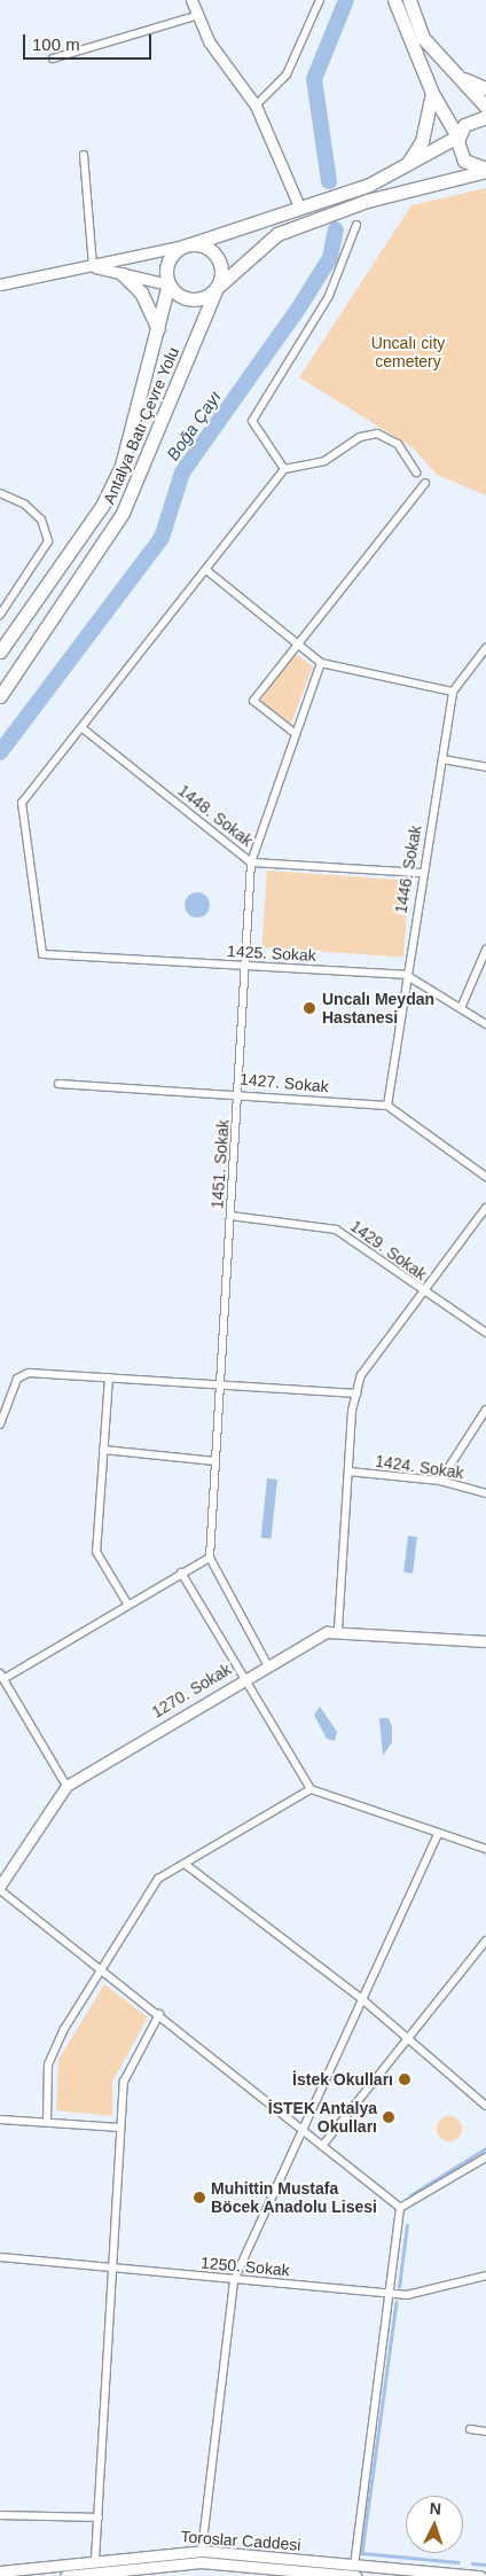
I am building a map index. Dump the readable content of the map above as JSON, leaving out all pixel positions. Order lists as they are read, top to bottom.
{
  "streets": {
    "highway": ["Antalya Batı Çevre Yolu"],
    "street": [
      "1448. Sokak",
      "1446. Sokak",
      "1425. Sokak",
      "1427. Sokak",
      "1451. Sokak",
      "1429. Sokak",
      "1424. Sokak",
      "1270. Sokak",
      "1250. Sokak",
      "Toroslar Caddesi"
    ]
  },
  "crossings": [
    ["1448. Sokak", "1446. Sokak"],
    ["1448. Sokak", "1425. Sokak"],
    ["1448. Sokak", "1451. Sokak"],
    ["1446. Sokak", "1425. Sokak"],
    ["1446. Sokak", "1427. Sokak"],
    ["1425. Sokak", "1451. Sokak"],
    ["1427. Sokak", "1451. Sokak"],
    ["1451. Sokak", "1429. Sokak"]
  ],
  "water": ["Boğa Çayı"],
  "parks": ["Uncalı city cemetery"],
  "places": [
    "Uncalı Meydan Hastanesi",
    "İstek Okulları",
    "İSTEK Antalya Okulları",
    "Muhittin Mustafa Böcek Anadolu Lisesi"
  ],
  "scale_bar": "100 m",
  "north": "top"
}
